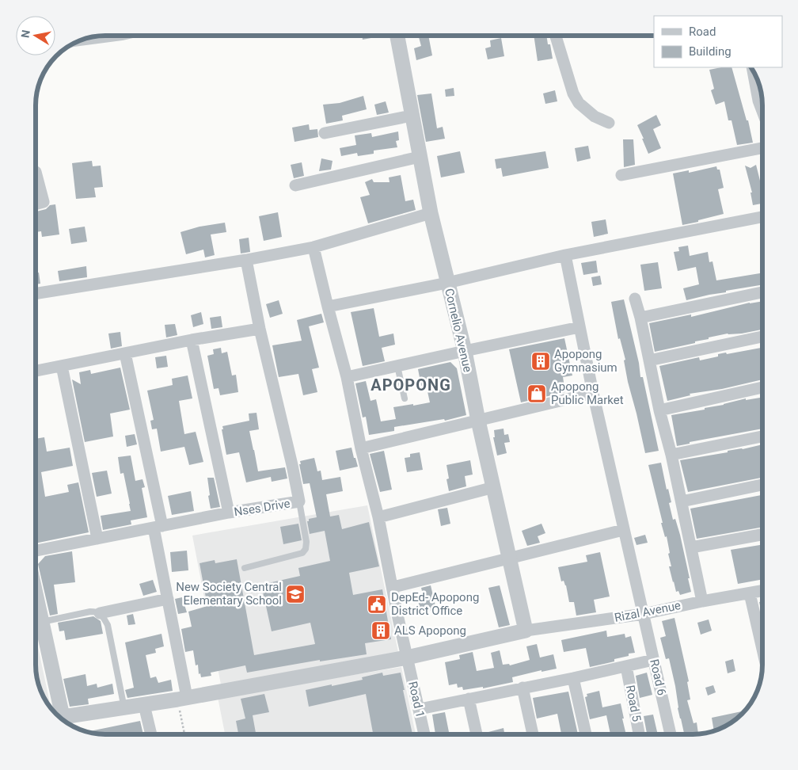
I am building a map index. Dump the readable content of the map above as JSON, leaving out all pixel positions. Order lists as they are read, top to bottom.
{
  "streets": {
    "street": [
      "Cornelio Avenue",
      "Nses Drive",
      "Rizal Avenue",
      "Road 6",
      "Road 1",
      "Road 5"
    ]
  },
  "crossings": [
    ["Cornelio Avenue", "Rizal Avenue"],
    ["Rizal Avenue", "Road 6"]
  ],
  "districts": ["APOPONG"],
  "places": {
    "building": ["Apopong Gymnasium", "ALS Apopong"],
    "shop": ["Apopong Public Market"],
    "school or university": ["New Society Central Elementary School"],
    "public building": ["DepEd- Apopong District Office"]
  },
  "legend": ["Road", "Building"],
  "north": "left"
}
